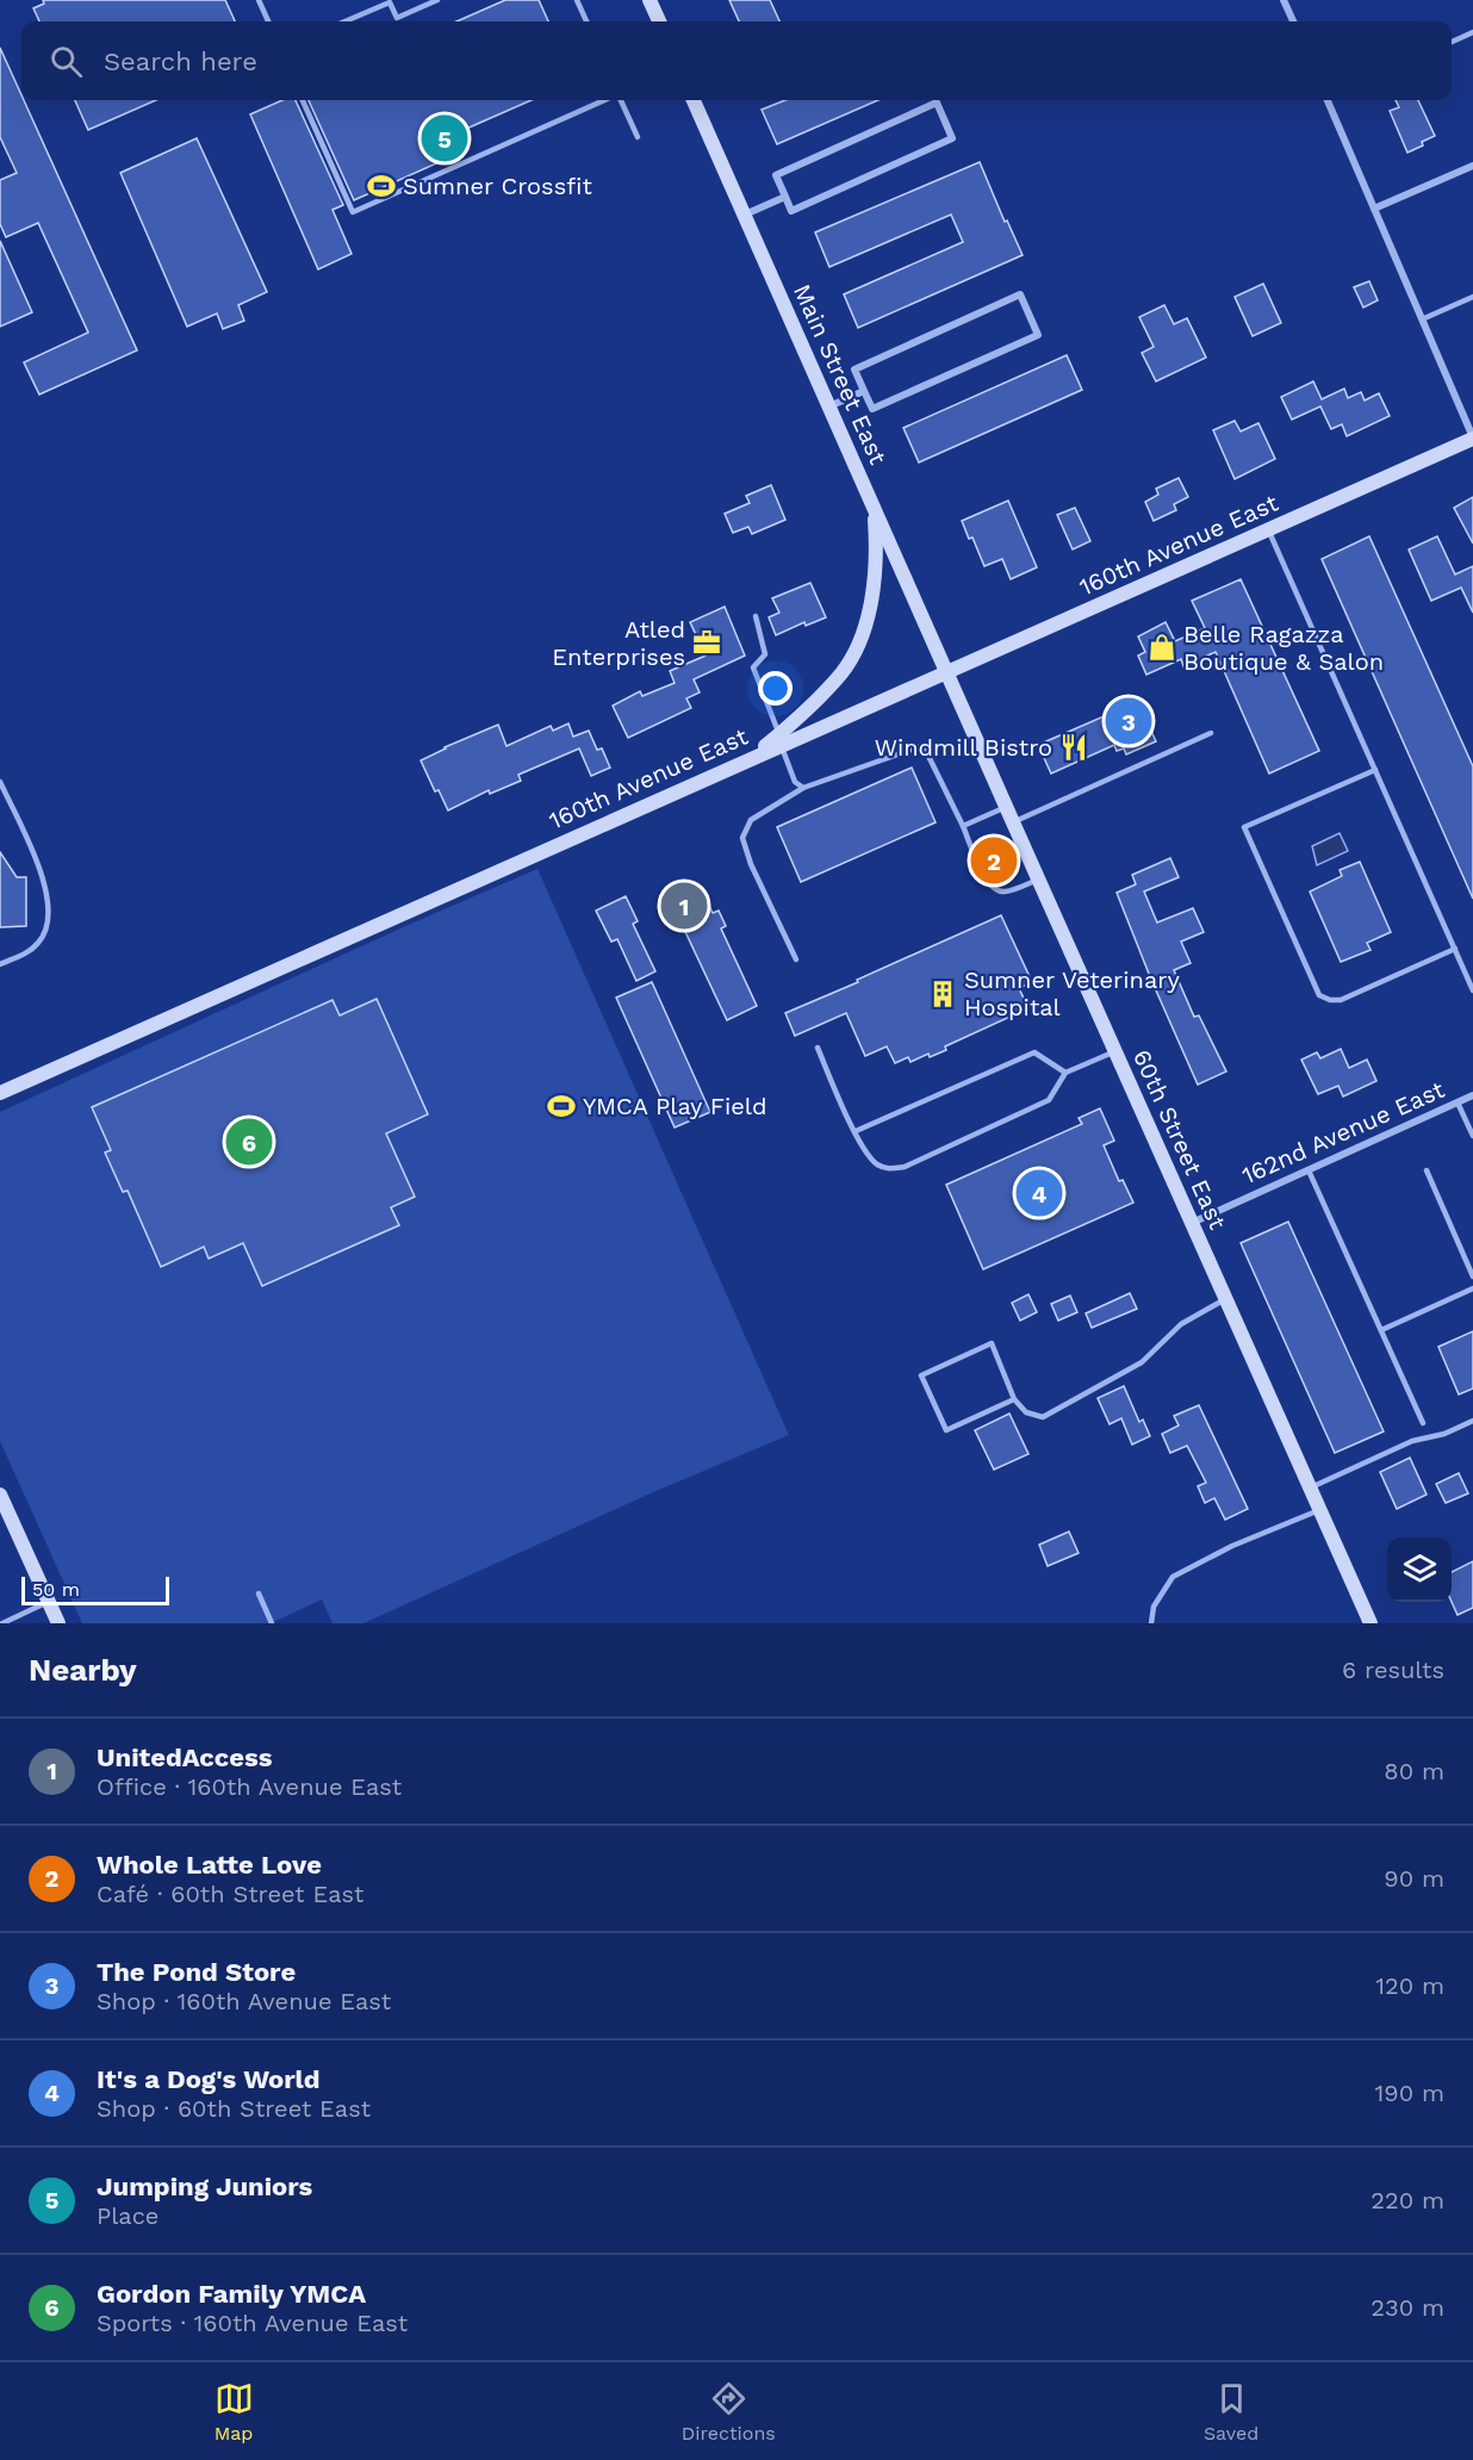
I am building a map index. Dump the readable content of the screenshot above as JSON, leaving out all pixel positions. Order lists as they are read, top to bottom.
{
  "streets": {
    "street": [
      "Main Street East",
      "160th Avenue East",
      "162nd Avenue East",
      "60th Street East"
    ]
  },
  "crossings": [
    ["Main Street East", "160th Avenue East"],
    ["Main Street East", "60th Street East"],
    ["160th Avenue East", "60th Street East"],
    ["162nd Avenue East", "60th Street East"]
  ],
  "places": {
    "sports": ["Sumner Crossfit", "YMCA Play Field"],
    "office": ["Atled Enterprises"],
    "shop": ["Belle Ragazza Boutique & Salon"],
    "restaurant": ["Windmill Bistro"],
    "building": ["Sumner Veterinary Hospital"]
  },
  "scale_bar": "50 m",
  "page": {
    "search": "Search here",
    "pins": [
      "5",
      "3",
      "2",
      "1",
      "6",
      "4"
    ],
    "scale": "50 m",
    "heading": ["Nearby", "6 results"],
    "list": [
      {
        "mark": "1",
        "name": "UnitedAccess",
        "note": "Office · 160th Avenue East",
        "value": "80 m"
      },
      {
        "mark": "2",
        "name": "Whole Latte Love",
        "note": "Café · 60th Street East",
        "value": "90 m"
      },
      {
        "mark": "3",
        "name": "The Pond Store",
        "note": "Shop · 160th Avenue East",
        "value": "120 m"
      },
      {
        "mark": "4",
        "name": "It's a Dog's World",
        "note": "Shop · 60th Street East",
        "value": "190 m"
      },
      {
        "mark": "5",
        "name": "Jumping Juniors",
        "note": "Place",
        "value": "220 m"
      },
      {
        "mark": "6",
        "name": "Gordon Family YMCA",
        "note": "Sports · 160th Avenue East",
        "value": "230 m"
      }
    ],
    "nav": ["Map", "Directions", "Saved"]
  }
}
